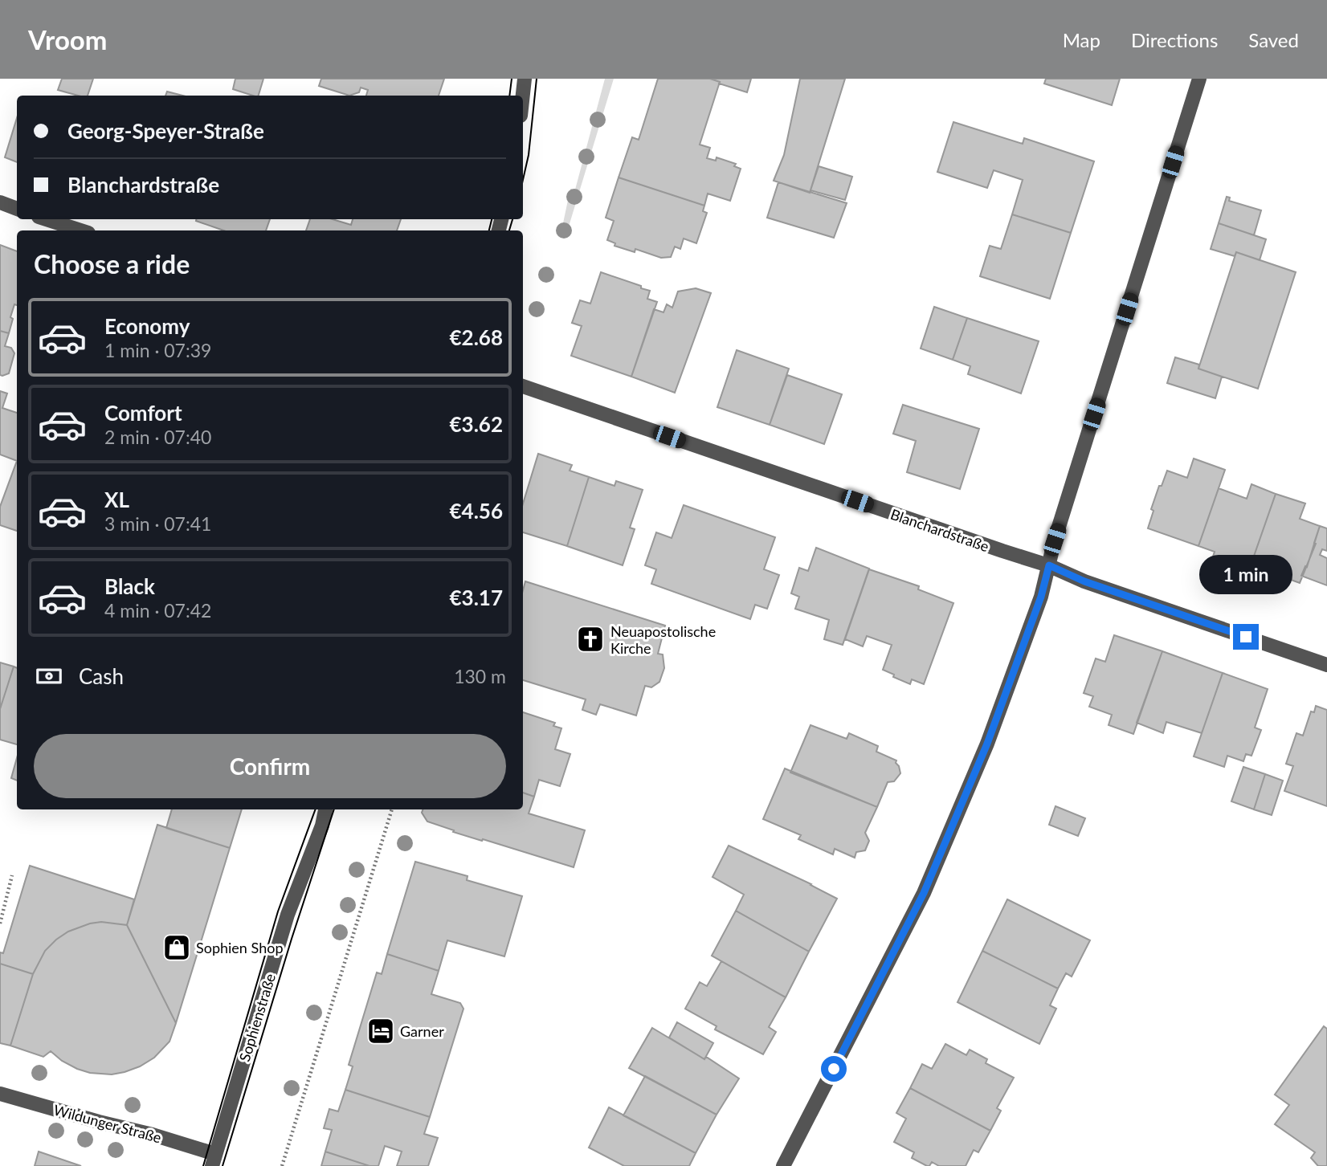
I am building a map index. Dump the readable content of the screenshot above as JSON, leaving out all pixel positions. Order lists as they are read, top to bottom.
{
  "streets": {
    "street": ["Blanchardstraße", "Sophienstraße", "Wildunger Straße"]
  },
  "crossings": [
    ["Sophienstraße", "Wildunger Straße"]
  ],
  "places": {
    "church": ["Neuapostolische Kirche"],
    "shop": ["Sophien Shop"],
    "hotel": ["Garner"]
  },
  "page": {
    "header": "Vroom",
    "nav": ["Map", "Directions", "Saved"],
    "banner": ["Georg-Speyer-Straße", "Blanchardstraße"],
    "heading": "Choose a ride",
    "list": [
      {
        "name": "Economy",
        "note": "1 min · 07:39",
        "value": "€2.68"
      },
      {
        "name": "Comfort",
        "note": "2 min · 07:40",
        "value": "€3.62"
      },
      {
        "name": "XL",
        "note": "3 min · 07:41",
        "value": "€4.56"
      },
      {
        "name": "Black",
        "note": "4 min · 07:42",
        "value": "€3.17"
      }
    ],
    "bubble": "1 min",
    "pay": ["Cash", "130 m"],
    "buttons": "Confirm"
  }
}
